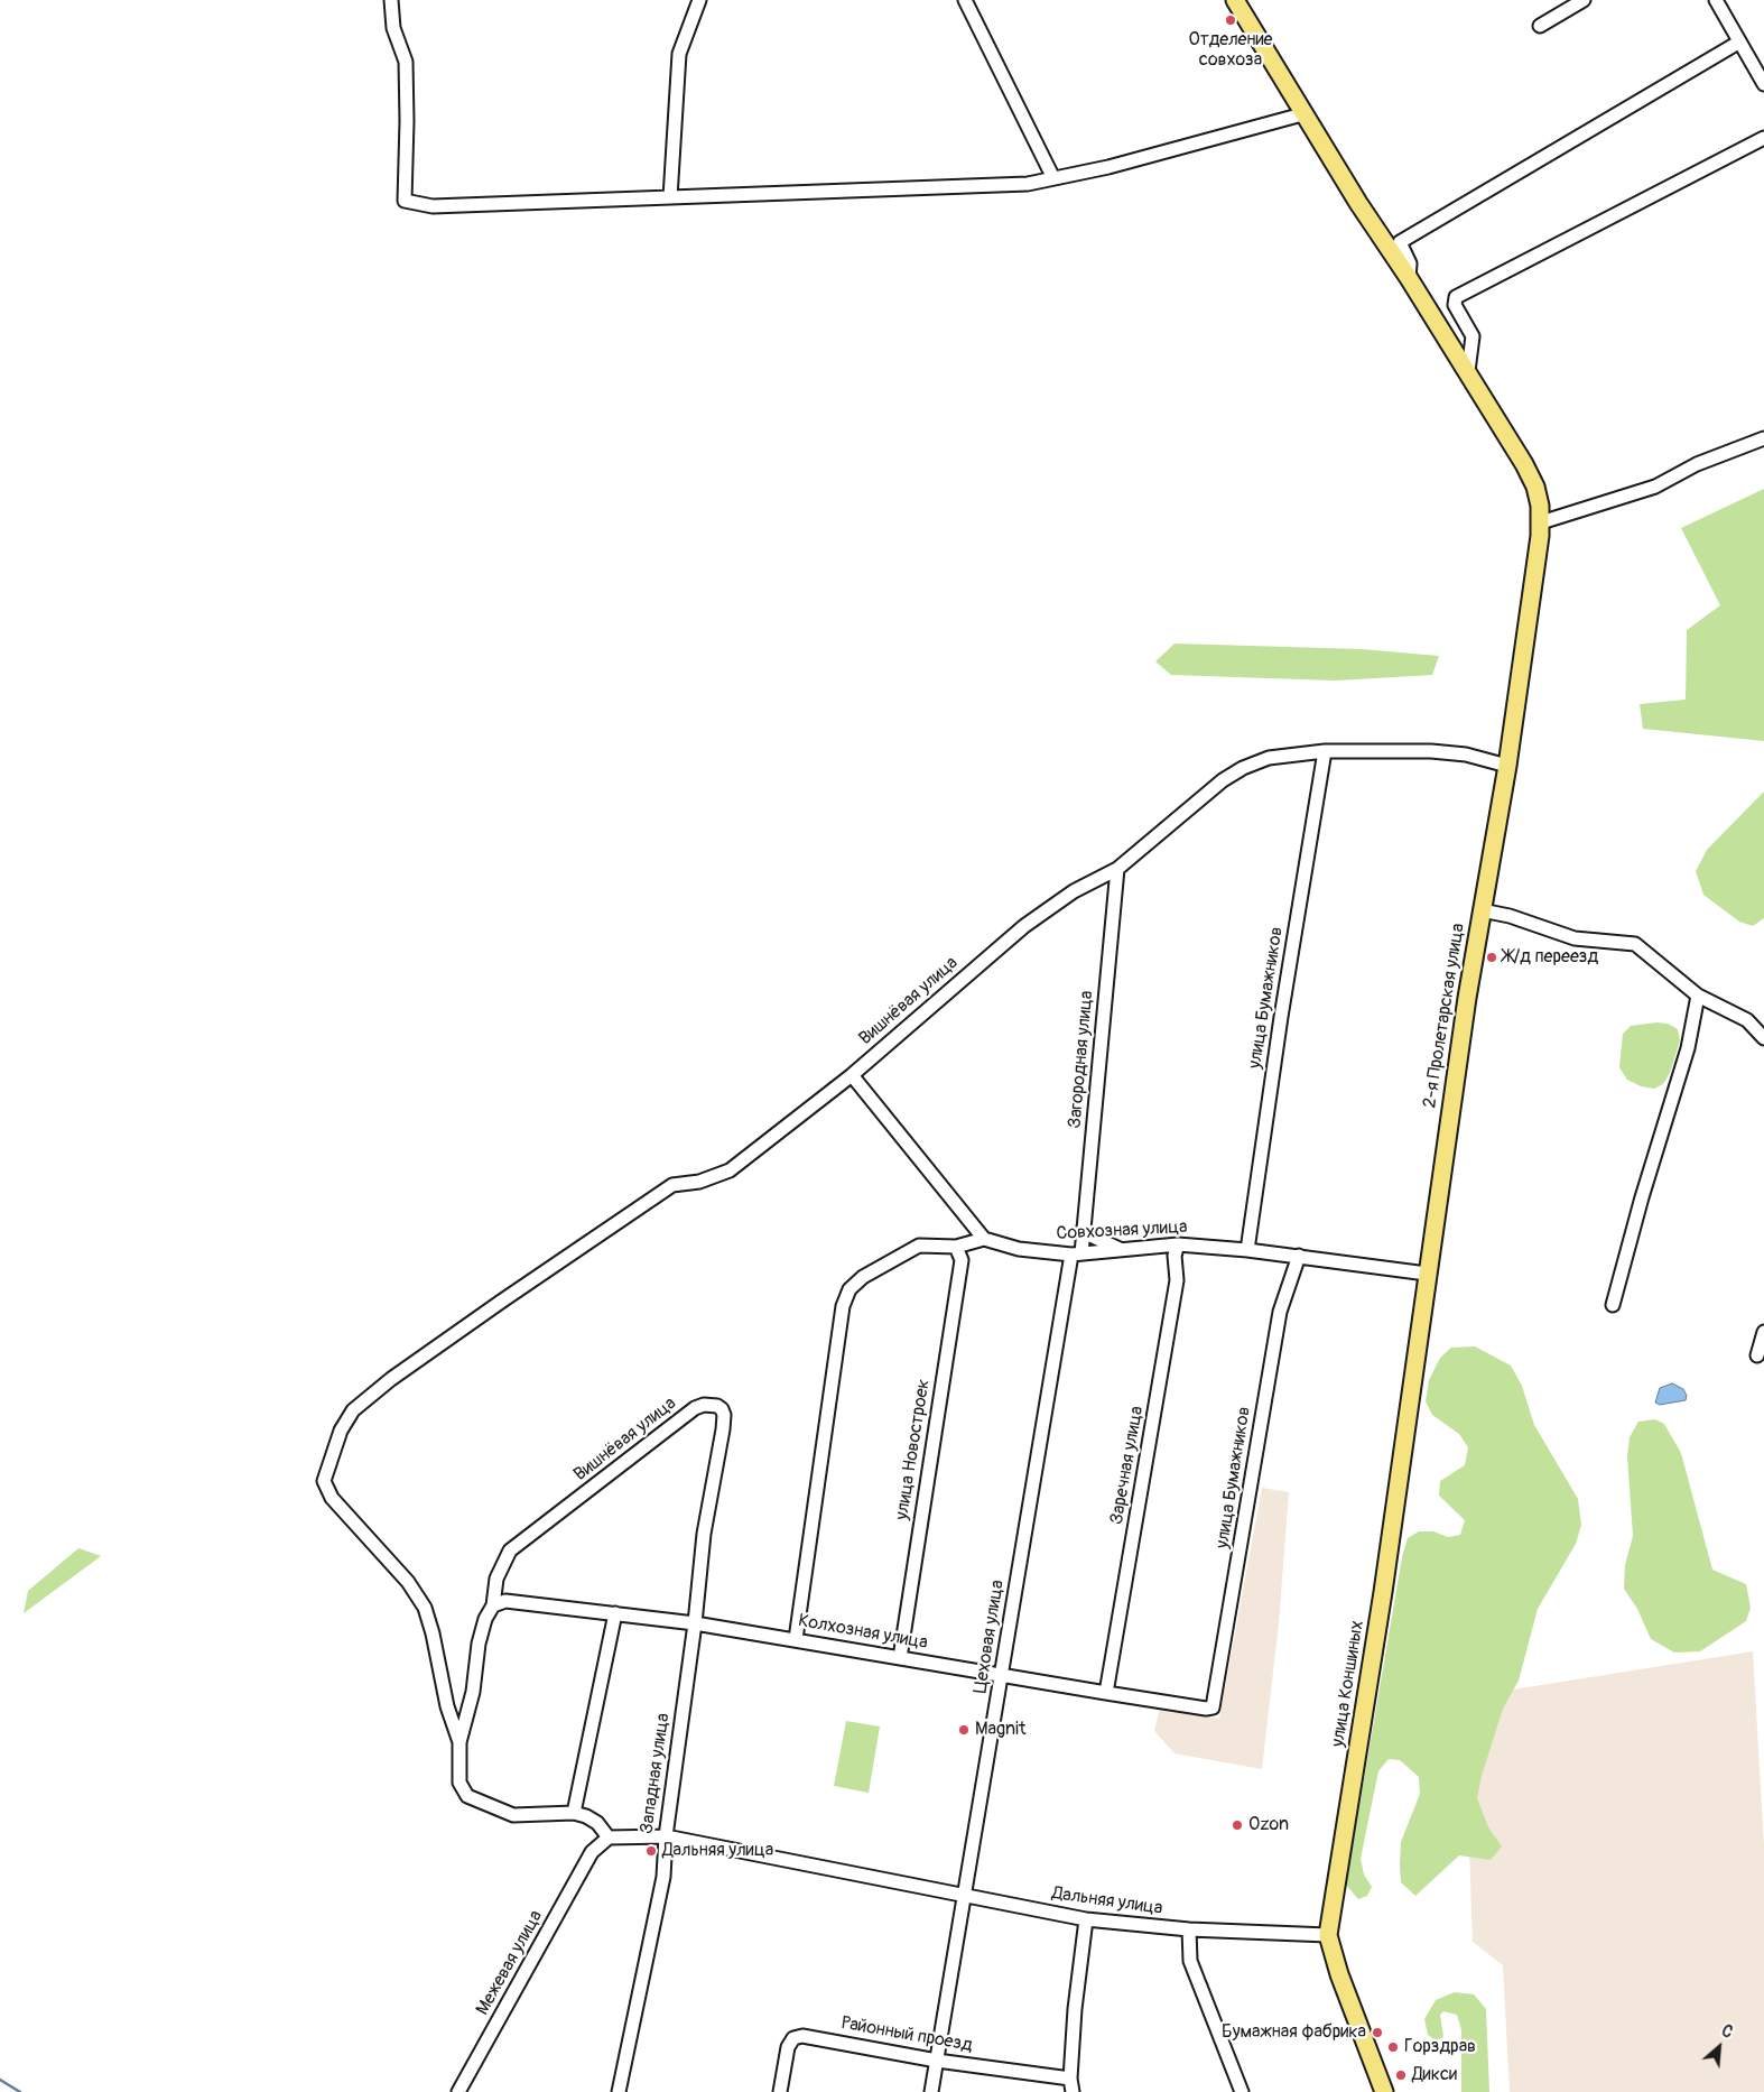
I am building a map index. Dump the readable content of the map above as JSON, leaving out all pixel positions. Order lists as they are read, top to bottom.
{
  "streets": {
    "main road": ["2-я Пролетарская улица", "улица Коншиных"],
    "street": [
      "улица Бумажников",
      "Вишнёвая улица",
      "Загородная улица",
      "Совхозная улица",
      "улица Новостроек",
      "Заречная улица",
      "Колхозная улица",
      "Цеховая улица",
      "Западная улица",
      "Дальняя улица",
      "Межевая улица",
      "Районный проезд"
    ]
  },
  "crossings": [
    ["улица Бумажников", "Вишнёвая улица"],
    ["улица Бумажников", "Совхозная улица"],
    ["улица Бумажников", "Колхозная улица"],
    ["Вишнёвая улица", "2-я Пролетарская улица"],
    ["Вишнёвая улица", "Загородная улица"],
    ["Вишнёвая улица", "Колхозная улица"],
    ["Вишнёвая улица", "Западная улица"],
    ["2-я Пролетарская улица", "Совхозная улица"],
    ["2-я Пролетарская улица", "улица Коншиных"],
    ["Загородная улица", "Совхозная улица"],
    ["Загородная улица", "Цеховая улица"],
    ["Совхозная улица", "Заречная улица"],
    ["Совхозная улица", "Цеховая улица"],
    ["Совхозная улица", "улица Коншиных"],
    ["улица Новостроек", "Колхозная улица"],
    ["Заречная улица", "Колхозная улица"],
    ["Колхозная улица", "Цеховая улица"],
    ["Колхозная улица", "Западная улица"],
    ["Цеховая улица", "Дальняя улица"],
    ["Цеховая улица", "Районный проезд"],
    ["улица Коншиных", "Дальняя улица"],
    ["Западная улица", "Дальняя улица"],
    ["Дальняя улица", "Межевая улица"]
  ],
  "places": [
    "Отделение совхоза",
    "Ж/д переезд",
    "Magnit",
    "Ozon",
    "Дальняя улица",
    "Бумажная фабрика",
    "Горздрав",
    "Дикси"
  ],
  "north": "top right"
}
